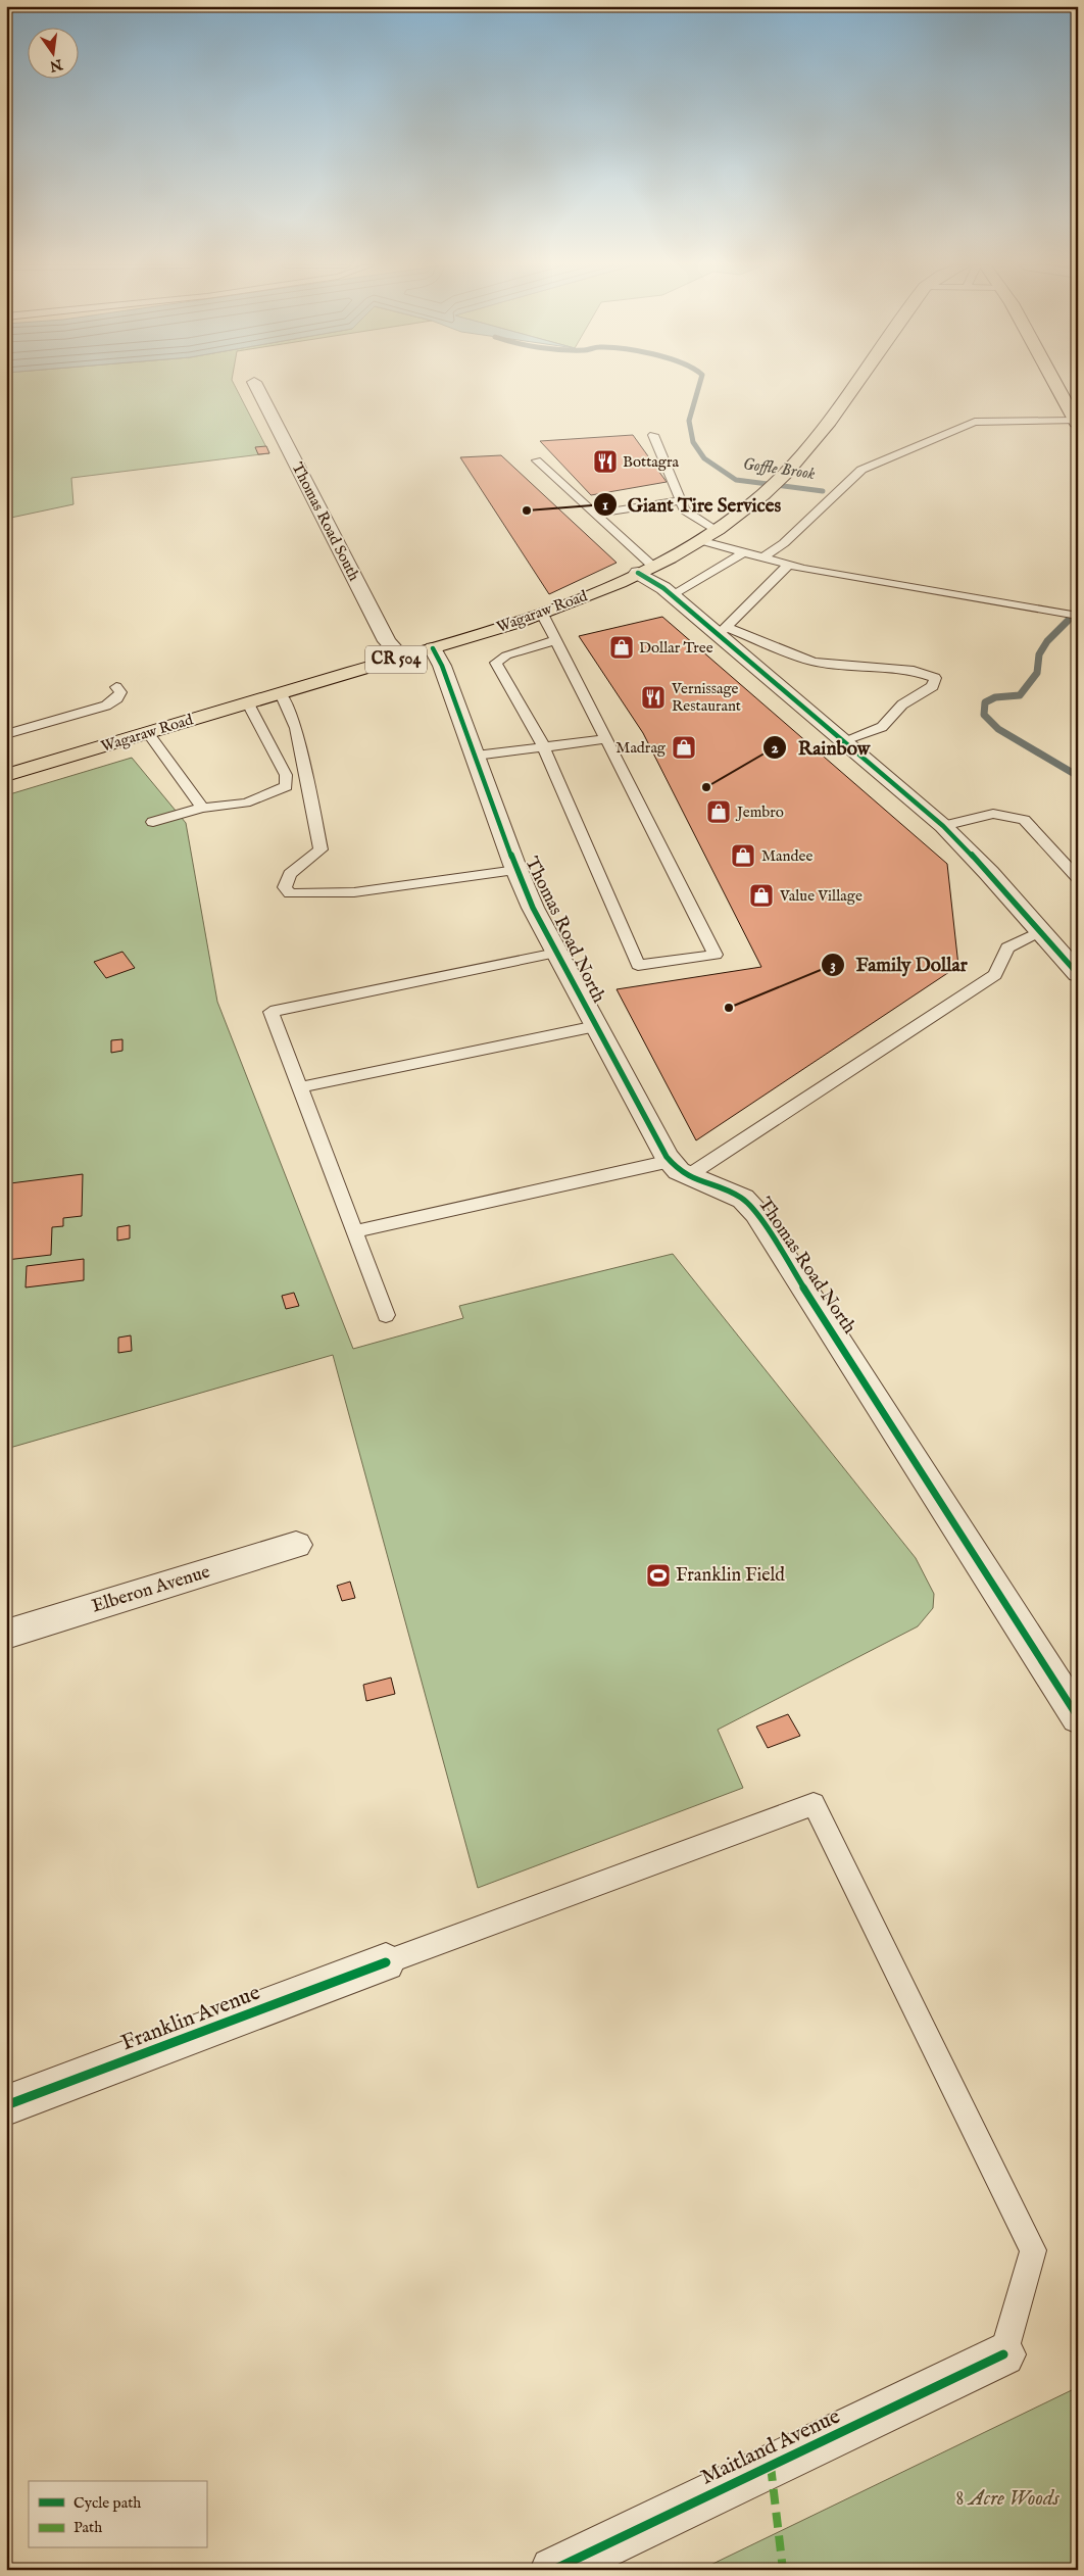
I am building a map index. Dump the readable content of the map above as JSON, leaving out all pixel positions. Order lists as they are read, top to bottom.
{
  "streets": {
    "main road": ["Wagaraw Road", "CR 504"],
    "street": [
      "Thomas Road South",
      "Thomas Road North",
      "Elberon Avenue",
      "Franklin Avenue",
      "Maitland Avenue"
    ]
  },
  "crossings": [
    ["Thomas Road South", "Wagaraw Road"],
    ["Wagaraw Road", "Thomas Road North"]
  ],
  "water": ["Goffle Brook"],
  "parks": ["8 Acre Woods"],
  "places": {
    "restaurant": ["Bottagra", "Vernissage Restaurant"],
    "other": ["Giant Tire Services", "Rainbow", "Family Dollar"],
    "shop": [
      "Dollar Tree",
      "Madrag",
      "Jembro",
      "Mandee",
      "Value Village"
    ],
    "sports": ["Franklin Field"]
  },
  "legend": ["Cycle path", "Path"],
  "north": "bottom"
}
